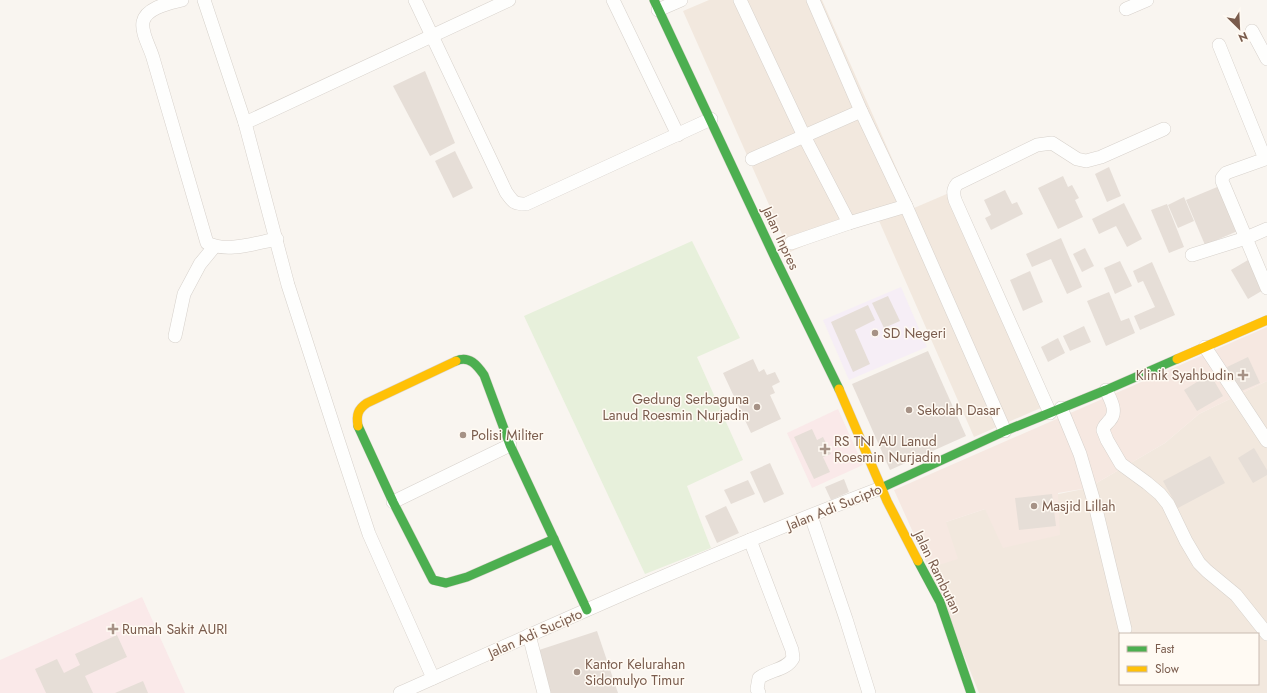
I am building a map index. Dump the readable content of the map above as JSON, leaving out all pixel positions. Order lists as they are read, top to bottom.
{
  "streets": {
    "main road": ["Jalan Inpres", "Jalan Adi Sucipto", "Jalan Rambutan"]
  },
  "crossings": [
    ["Jalan Inpres", "Jalan Adi Sucipto"],
    ["Jalan Inpres", "Jalan Rambutan"],
    ["Jalan Adi Sucipto", "Jalan Rambutan"]
  ],
  "places": {
    "other": [
      "SD Negeri",
      "Gedung Serbaguna Lanud Roesmin Nurjadin",
      "Sekolah Dasar",
      "Polisi Militer",
      "Masjid Lillah",
      "Kantor Kelurahan Sidomulyo Timur"
    ],
    "health": ["Klinik Syahbudin", "RS TNI AU Lanud Roesmin Nurjadin", "Rumah Sakit AURI"]
  },
  "legend": ["Fast", "Slow"],
  "north": "bottom right"
}
